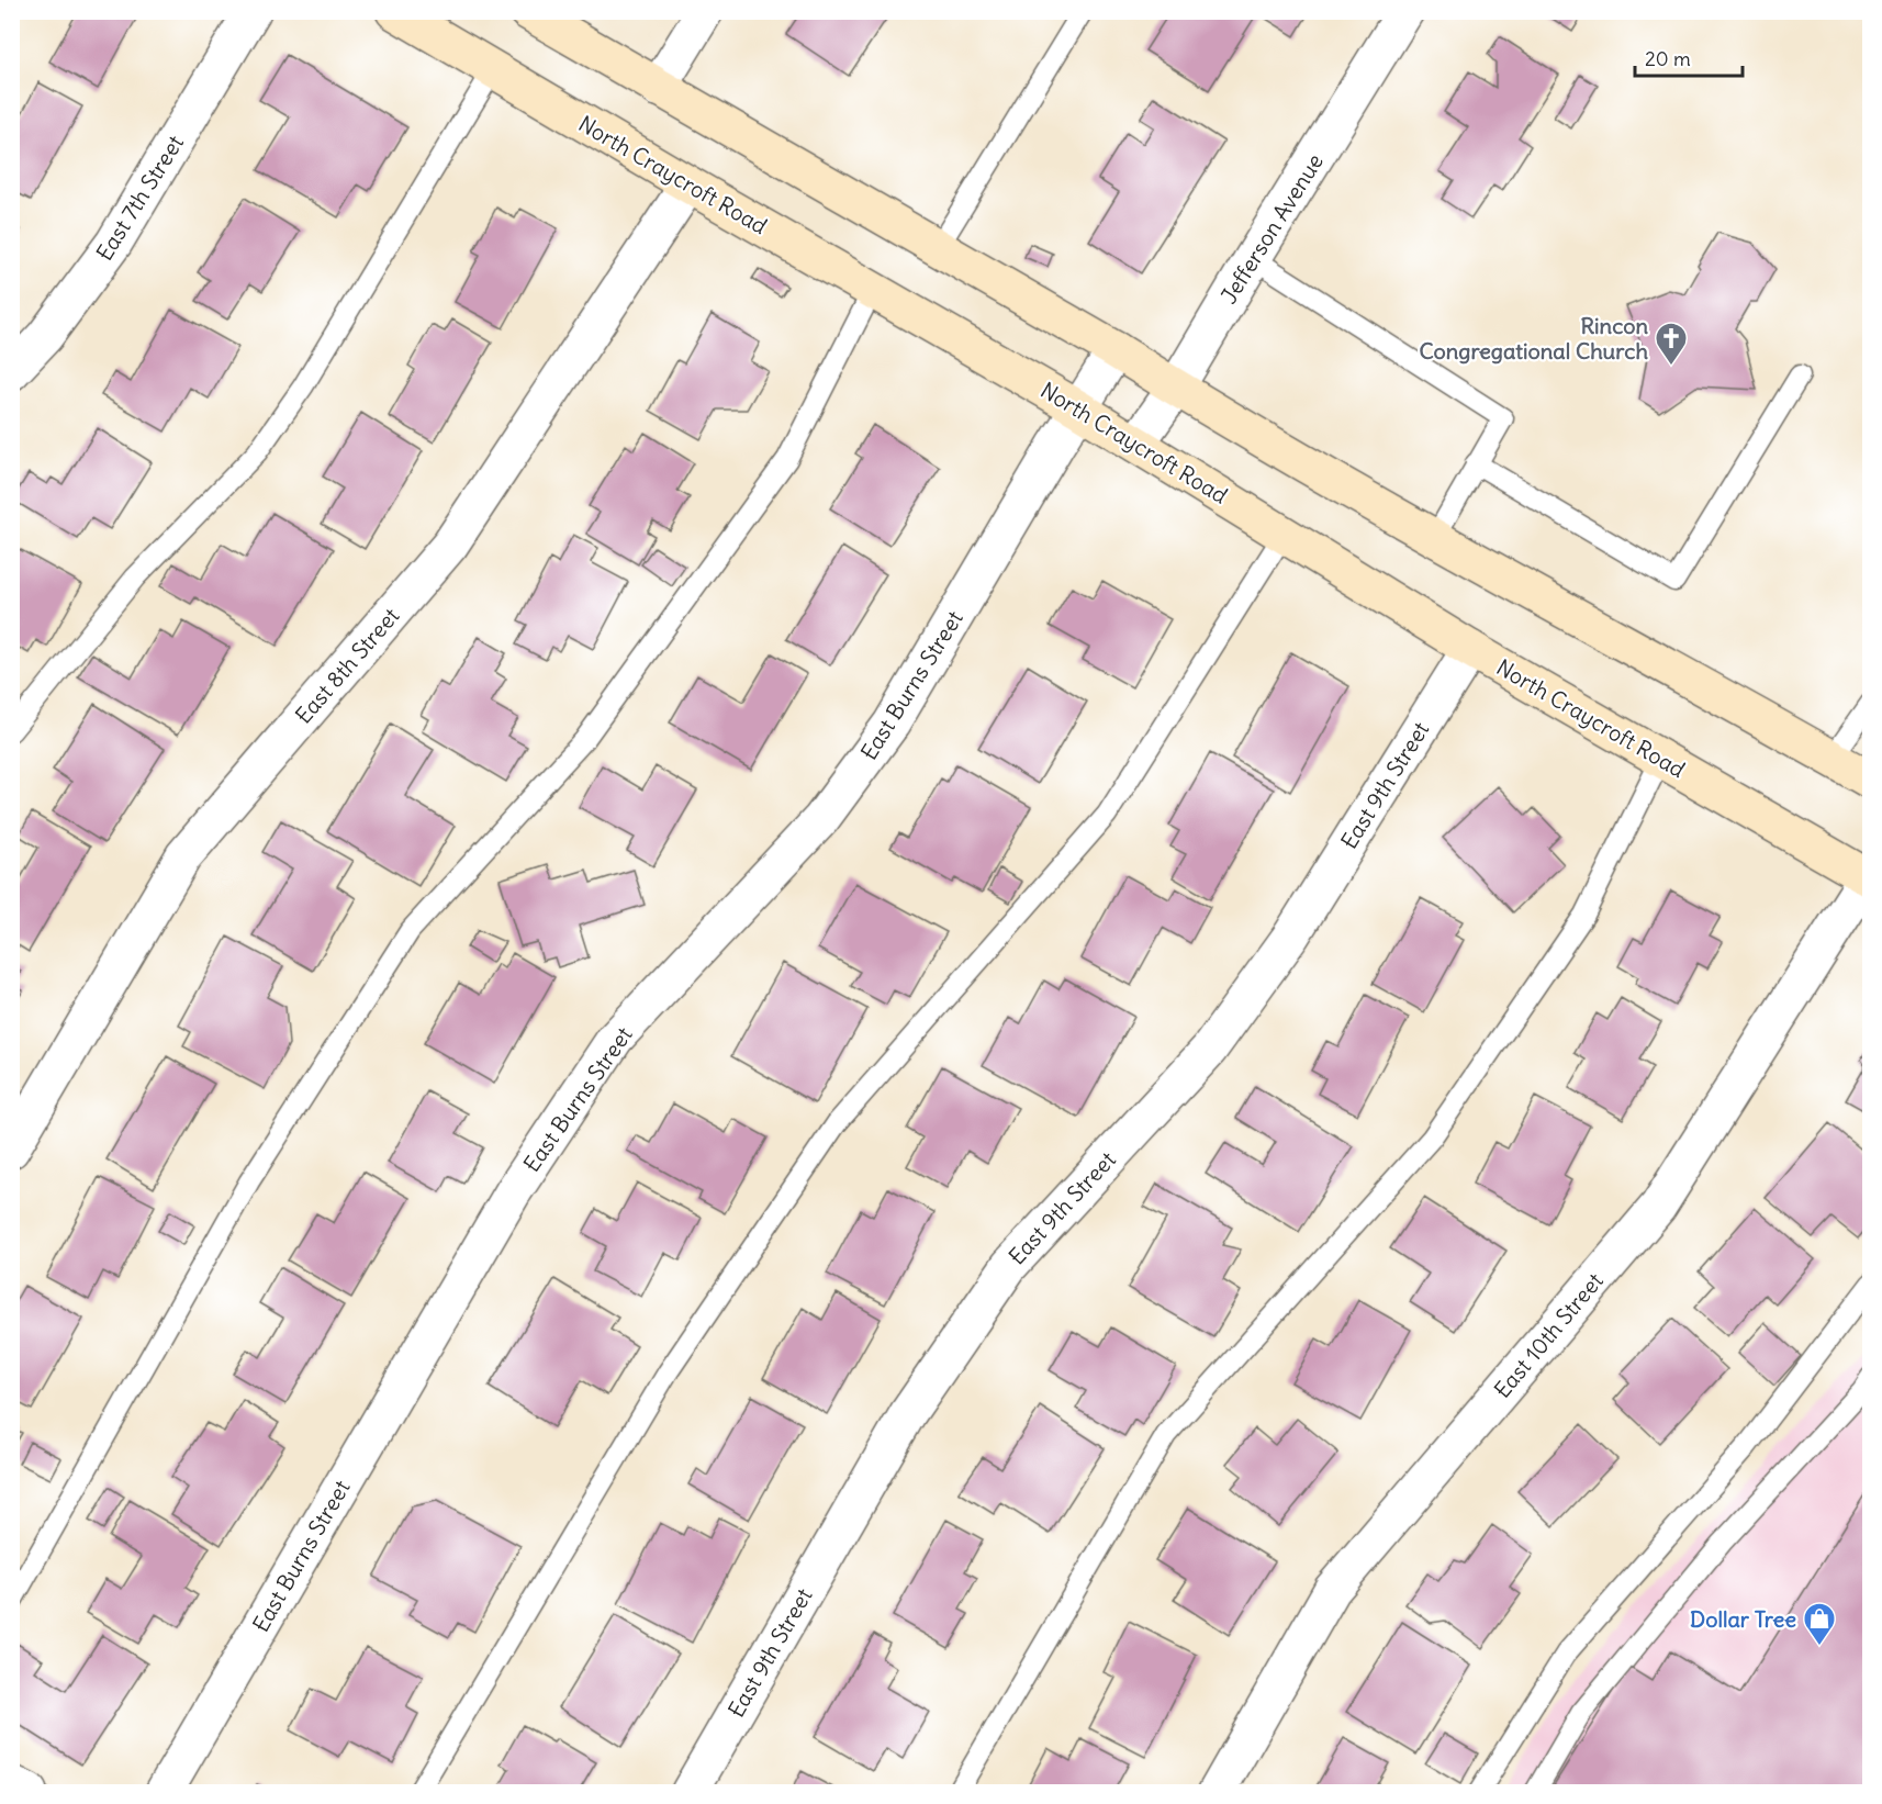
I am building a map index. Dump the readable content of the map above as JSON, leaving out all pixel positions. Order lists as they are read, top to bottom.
{
  "streets": {
    "main road": ["North Craycroft Road"],
    "street": [
      "East 7th Street",
      "Jefferson Avenue",
      "East 8th Street",
      "East Burns Street",
      "East 9th Street",
      "East 10th Street"
    ]
  },
  "crossings": [
    ["North Craycroft Road", "Jefferson Avenue"],
    ["North Craycroft Road", "East 8th Street"],
    ["North Craycroft Road", "East Burns Street"],
    ["North Craycroft Road", "East 9th Street"],
    ["North Craycroft Road", "East 10th Street"]
  ],
  "places": {
    "church": ["Rincon Congregational Church"],
    "shop": ["Dollar Tree"]
  },
  "scale_bar": "20 m"
}
